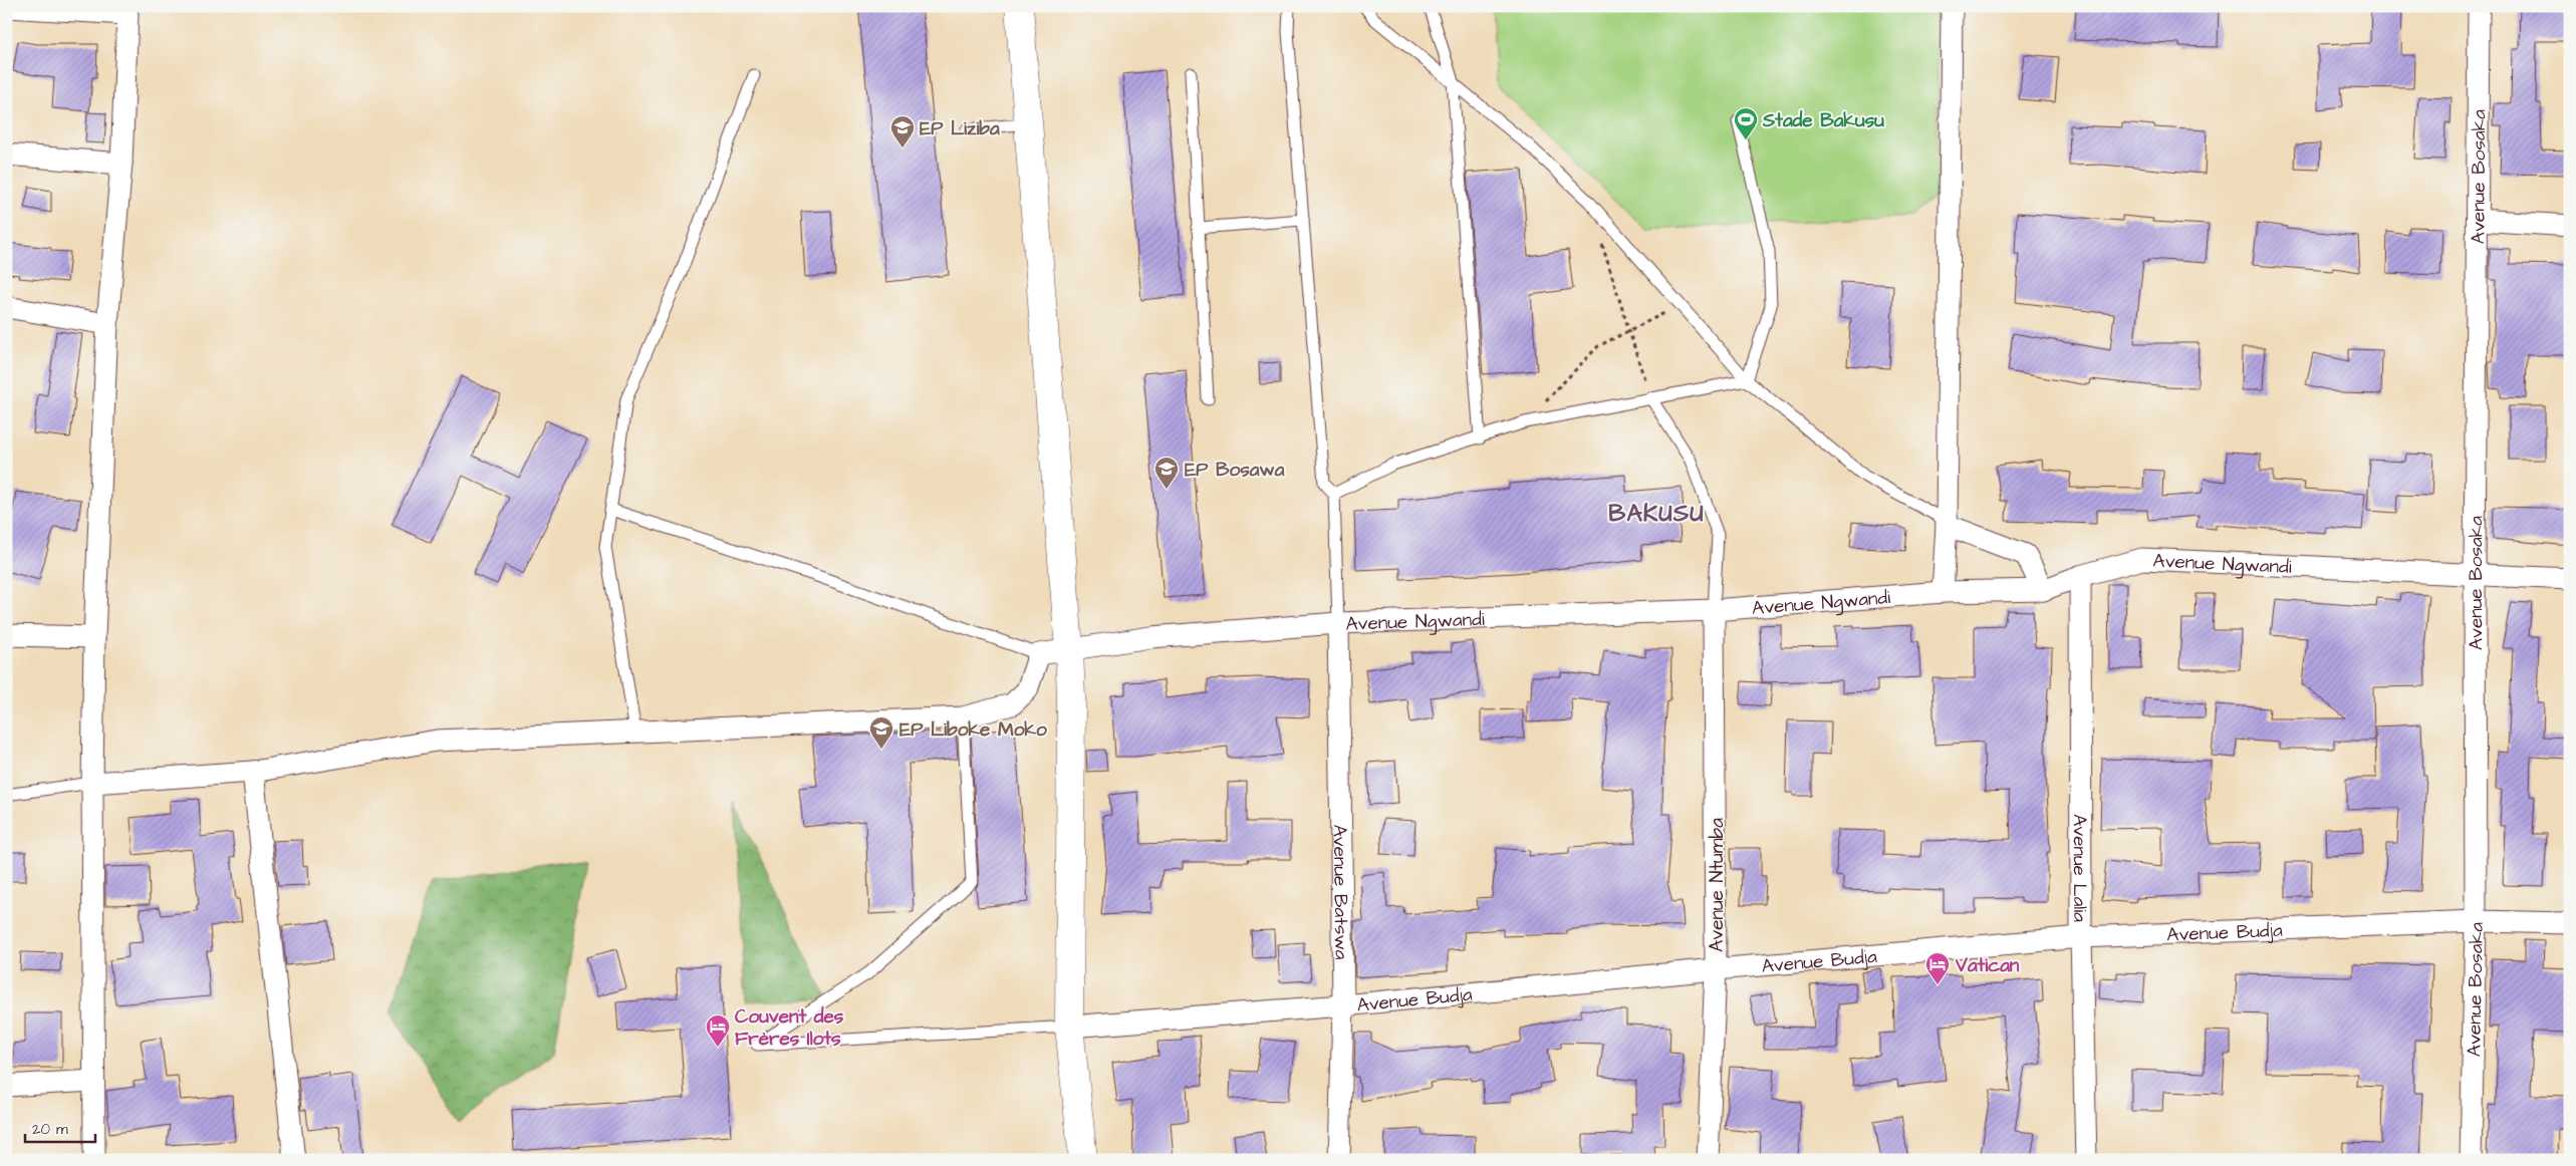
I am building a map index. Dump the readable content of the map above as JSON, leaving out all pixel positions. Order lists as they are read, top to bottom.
{
  "streets": {
    "street": [
      "Avenue Bosaka",
      "Avenue Ngwandi",
      "Avenue Lalia",
      "Avenue Ntumba",
      "Avenue Batswa",
      "Avenue Budja"
    ]
  },
  "crossings": [
    ["Avenue Bosaka", "Avenue Ngwandi"],
    ["Avenue Bosaka", "Avenue Budja"],
    ["Avenue Ngwandi", "Avenue Lalia"],
    ["Avenue Ngwandi", "Avenue Ntumba"],
    ["Avenue Ngwandi", "Avenue Batswa"],
    ["Avenue Lalia", "Avenue Budja"],
    ["Avenue Ntumba", "Avenue Budja"],
    ["Avenue Batswa", "Avenue Budja"]
  ],
  "districts": ["BAKUSU"],
  "places": {
    "sports": ["Stade Bakusu"],
    "school or university": ["EP Liziba", "EP Bosawa", "EP Liboke Moko"],
    "hotel": ["Vatican", "Couvent des Frères Ilots"]
  },
  "scale_bar": "20 m"
}
